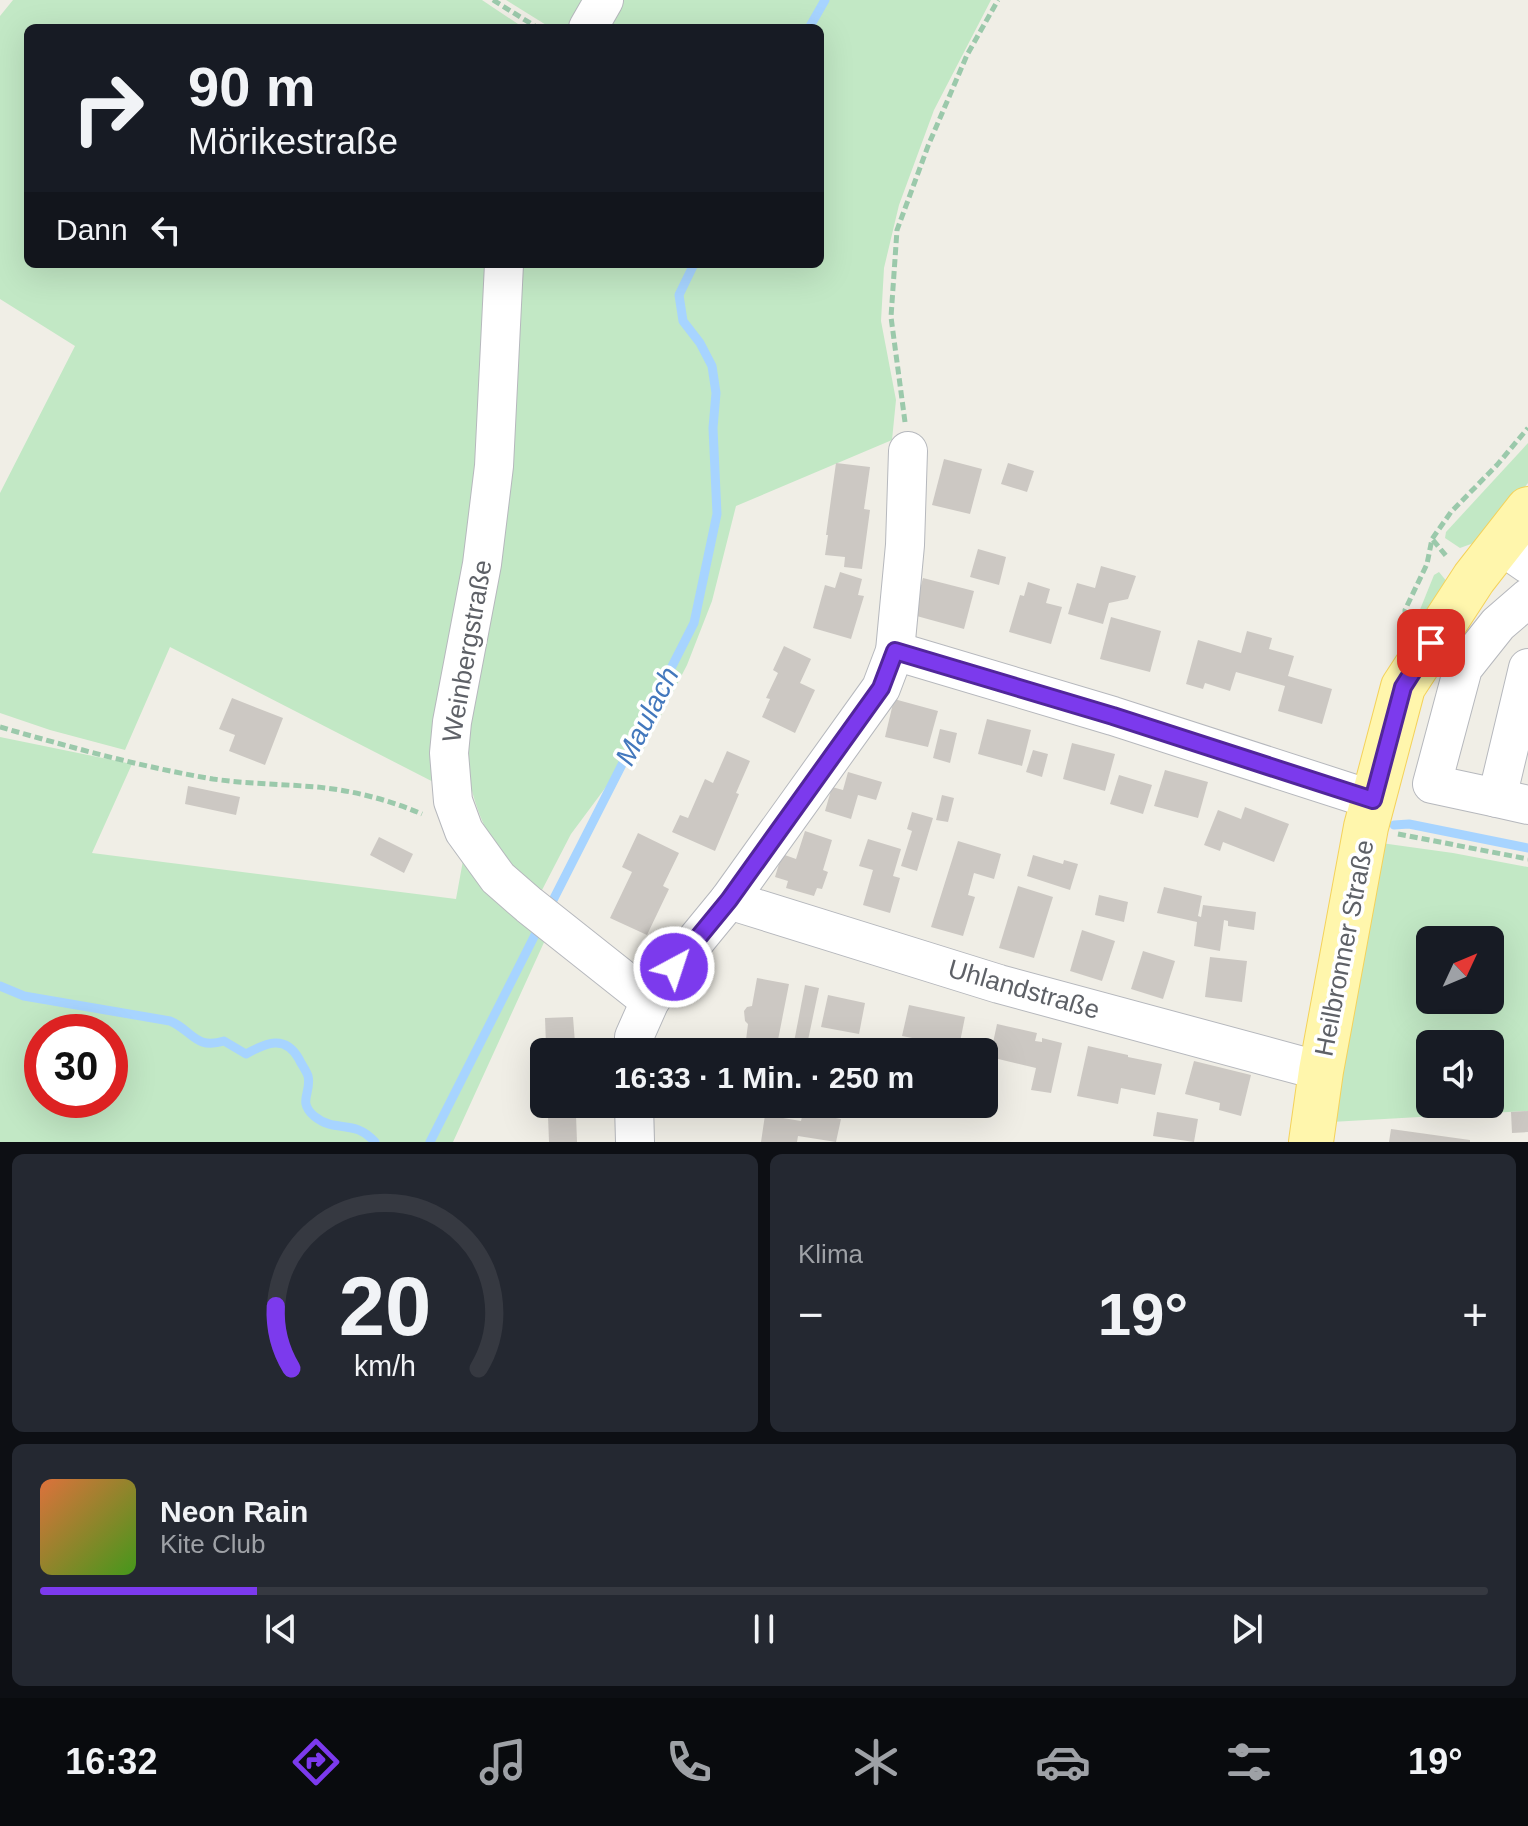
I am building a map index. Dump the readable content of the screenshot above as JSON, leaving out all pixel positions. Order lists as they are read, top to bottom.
{
  "streets": {
    "main road": ["Heilbronner Straße"],
    "street": ["Weinbergstraße", "Uhlandstraße"]
  },
  "crossings": [
    ["Heilbronner Straße", "Uhlandstraße"]
  ],
  "water": ["Maulach"],
  "north": "top right",
  "page": {
    "turn": ["90 m", "Mörikestraße"],
    "then": "Dann",
    "limit": "30",
    "trip": "16:33 · 1 Min. · 250 m",
    "tile": "Klima",
    "heat": ["−", "19°", "+"],
    "song": ["Neon Rain", "Kite Club"],
    "tabs": ["16:32", "19°"],
    "gauge": ["20", "km/h"]
  }
}
